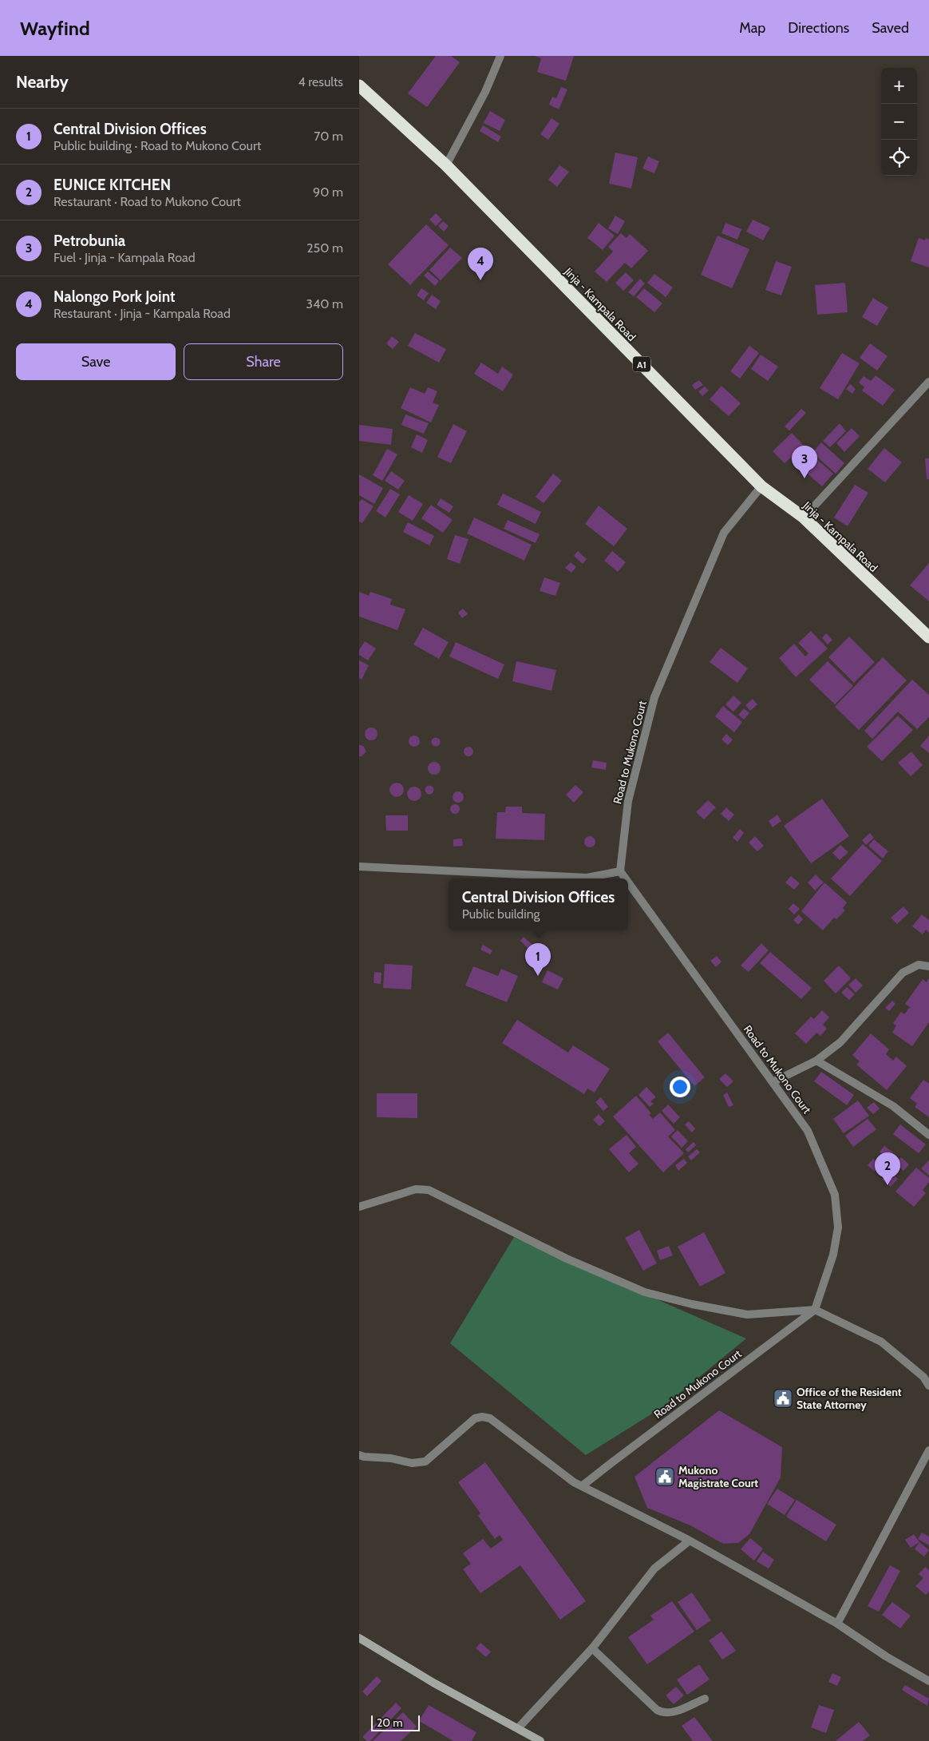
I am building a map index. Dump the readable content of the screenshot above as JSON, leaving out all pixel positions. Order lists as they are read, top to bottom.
{
  "streets": {
    "highway": ["Jinja - Kampala Road", "A1"],
    "street": ["Road to Mukono Court"]
  },
  "crossings": [
    ["Jinja - Kampala Road", "Road to Mukono Court"]
  ],
  "places": {
    "public building": ["Office of the Resident State Attorney", "Mukono Magistrate Court"]
  },
  "scale_bar": "20 m",
  "page": {
    "header": "Wayfind",
    "nav": ["Map", "Directions", "Saved"],
    "heading": ["Nearby", "4 results"],
    "map_buttons": ["+", "−"],
    "list": [
      {
        "mark": "1",
        "name": "Central Division Offices",
        "note": "Public building · Road to Mukono Court",
        "value": "70 m"
      },
      {
        "mark": "2",
        "name": "EUNICE KITCHEN",
        "note": "Restaurant · Road to Mukono Court",
        "value": "90 m"
      },
      {
        "mark": "3",
        "name": "Petrobunia",
        "note": "Fuel · Jinja - Kampala Road",
        "value": "250 m"
      },
      {
        "mark": "4",
        "name": "Nalongo Pork Joint",
        "note": "Restaurant · Jinja - Kampala Road",
        "value": "340 m"
      }
    ],
    "pins": [
      "4",
      "3",
      "1",
      "2"
    ],
    "buttons": ["Save", "Share"],
    "popup": ["Central Division Offices", "Public building"],
    "scale": "20 m"
  }
}
